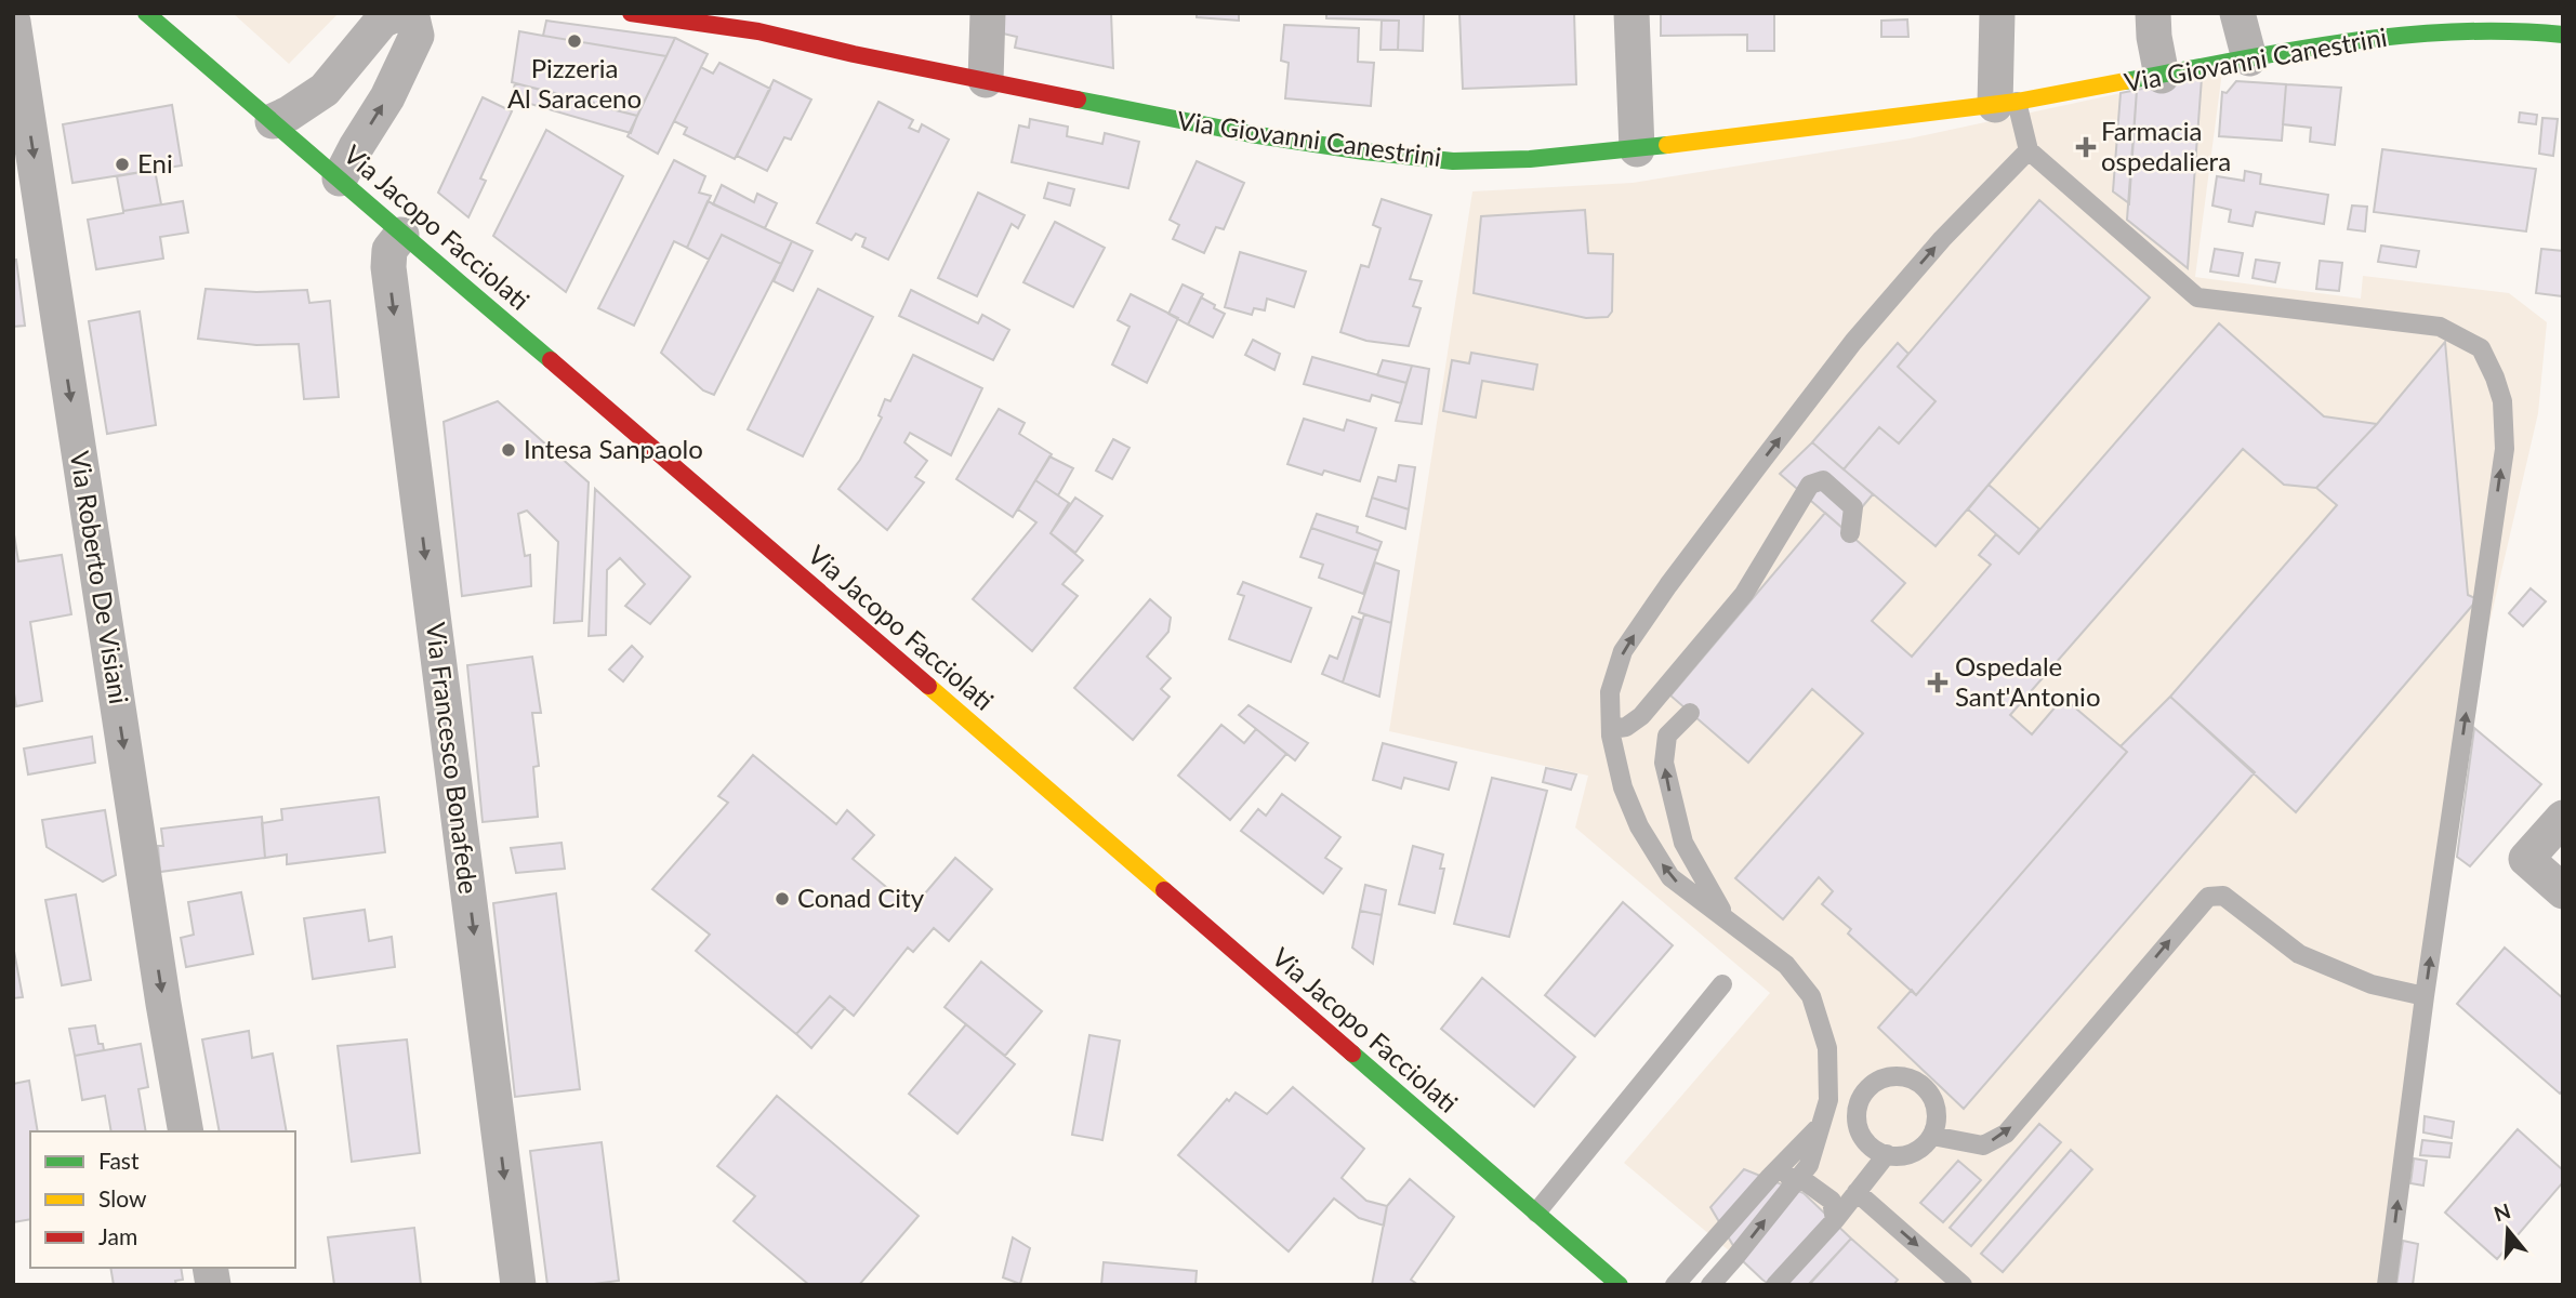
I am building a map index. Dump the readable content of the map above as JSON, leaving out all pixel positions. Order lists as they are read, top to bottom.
{
  "streets": {
    "main road": ["Via Giovanni Canestrini", "Via Jacopo Facciolati"],
    "street": ["Via Roberto De Visiani", "Via Francesco Bonafede"]
  },
  "crossings": [
    ["Via Jacopo Facciolati", "Via Francesco Bonafede"]
  ],
  "one_way": ["Via Roberto De Visiani", "Via Francesco Bonafede"],
  "places": {
    "other": [
      "Pizzeria Al Saraceno",
      "Eni",
      "Intesa Sanpaolo",
      "Conad City"
    ],
    "health": ["Farmacia ospedaliera", "Ospedale Sant'Antonio"]
  },
  "legend": ["Fast", "Slow", "Jam"],
  "north": "top"
}
